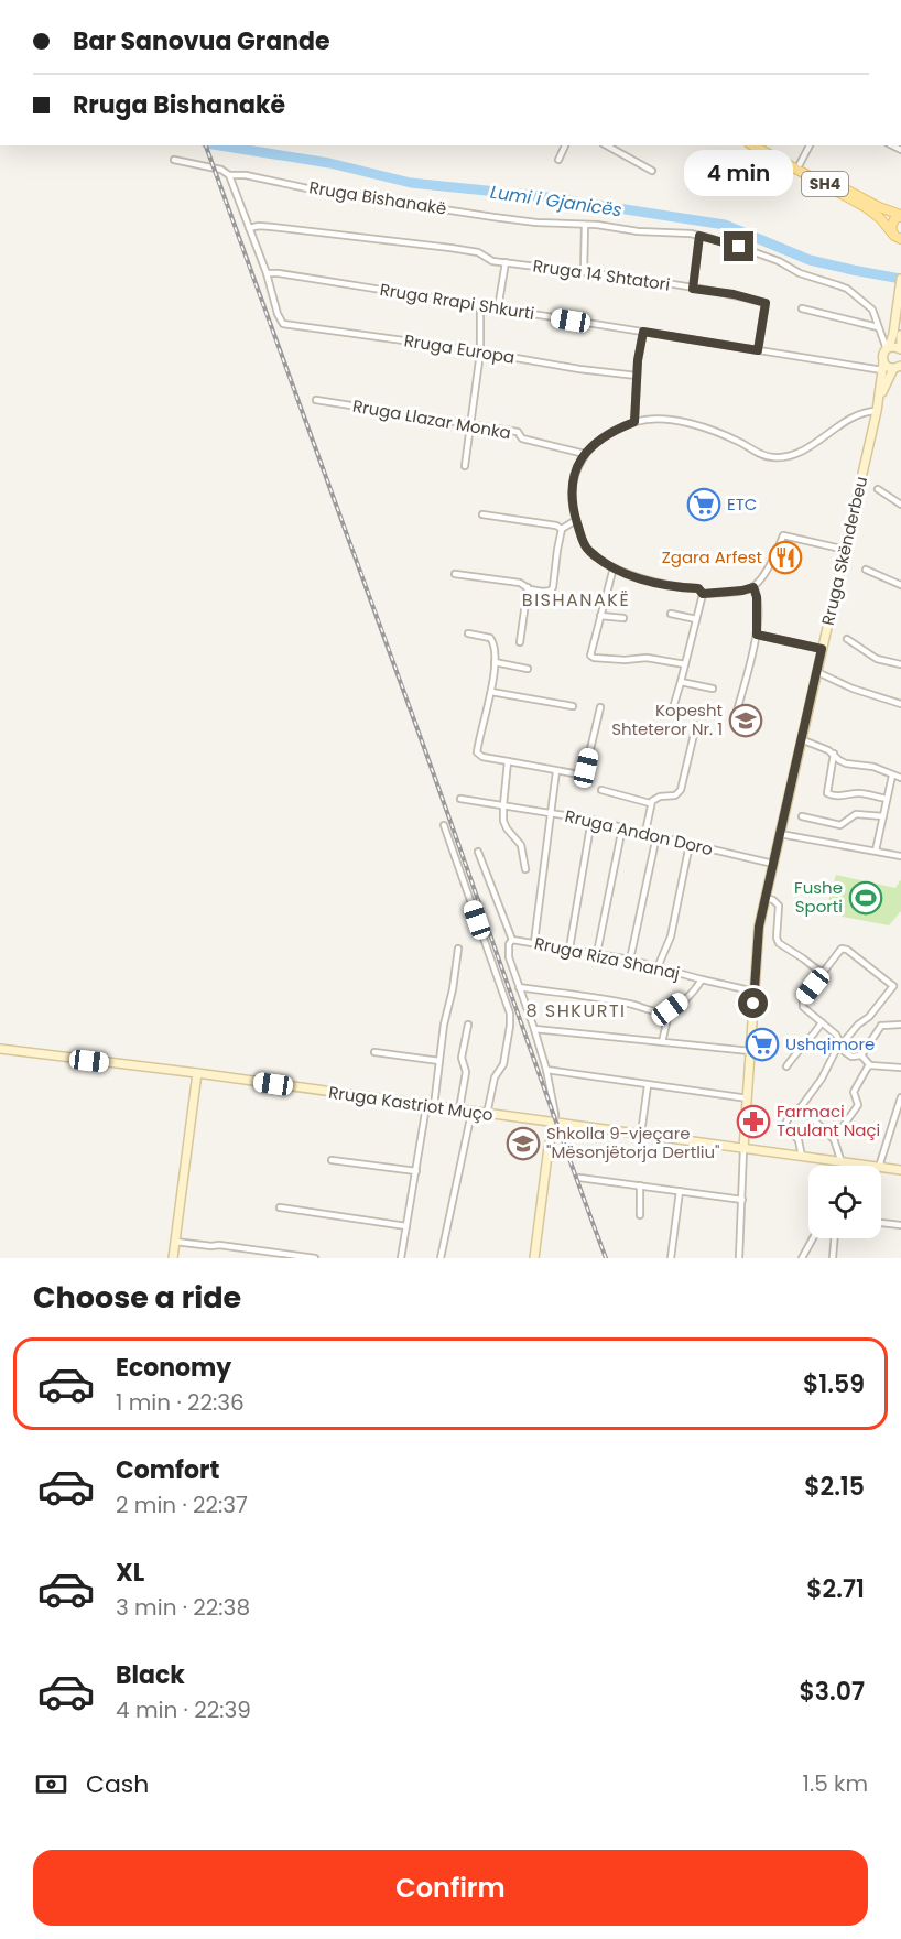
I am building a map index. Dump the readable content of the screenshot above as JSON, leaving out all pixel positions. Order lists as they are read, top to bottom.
{
  "streets": {
    "main road": ["SH4"],
    "street": [
      "Rruga Bishanakë",
      "Rruga 14 Shtatori",
      "Rruga Rrapi Shkurti",
      "Rruga Europa",
      "Rruga Llazar Monka",
      "Rruga Skënderbeu",
      "Rruga Andon Doro",
      "Rruga Riza Shanaj",
      "Rruga Kastriot Muço"
    ]
  },
  "crossings": [
    ["Rruga Bishanakë", "Rruga Skënderbeu"],
    ["Rruga 14 Shtatori", "Rruga Rrapi Shkurti"],
    ["Rruga Rrapi Shkurti", "Rruga Europa"],
    ["Rruga Rrapi Shkurti", "Rruga Skënderbeu"],
    ["Rruga Skënderbeu", "Rruga Andon Doro"],
    ["Rruga Skënderbeu", "Rruga Riza Shanaj"],
    ["Rruga Skënderbeu", "Rruga Kastriot Muço"]
  ],
  "districts": ["BISHANAKË", "8 SHKURTI"],
  "water": ["Lumi i Gjanicës"],
  "places": {
    "supermarket": ["ETC", "Ushqimore"],
    "restaurant": ["Zgara Arfest"],
    "school or university": ["Kopesht Shteteror Nr. 1", "Shkolla 9-vjeçare \"Mësonjëtorja Dertliu\""],
    "sports": ["Fushe Sporti"],
    "pharmacy": ["Farmaci Taulant Naçi"]
  },
  "page": {
    "banner": ["Bar Sanovua Grande", "Rruga Bishanakë"],
    "bubble": "4 min",
    "heading": "Choose a ride",
    "list": [
      {
        "name": "Economy",
        "note": "1 min · 22:36",
        "value": "$1.59"
      },
      {
        "name": "Comfort",
        "note": "2 min · 22:37",
        "value": "$2.15"
      },
      {
        "name": "XL",
        "note": "3 min · 22:38",
        "value": "$2.71"
      },
      {
        "name": "Black",
        "note": "4 min · 22:39",
        "value": "$3.07"
      }
    ],
    "pay": ["Cash", "1.5 km"],
    "buttons": "Confirm"
  }
}
